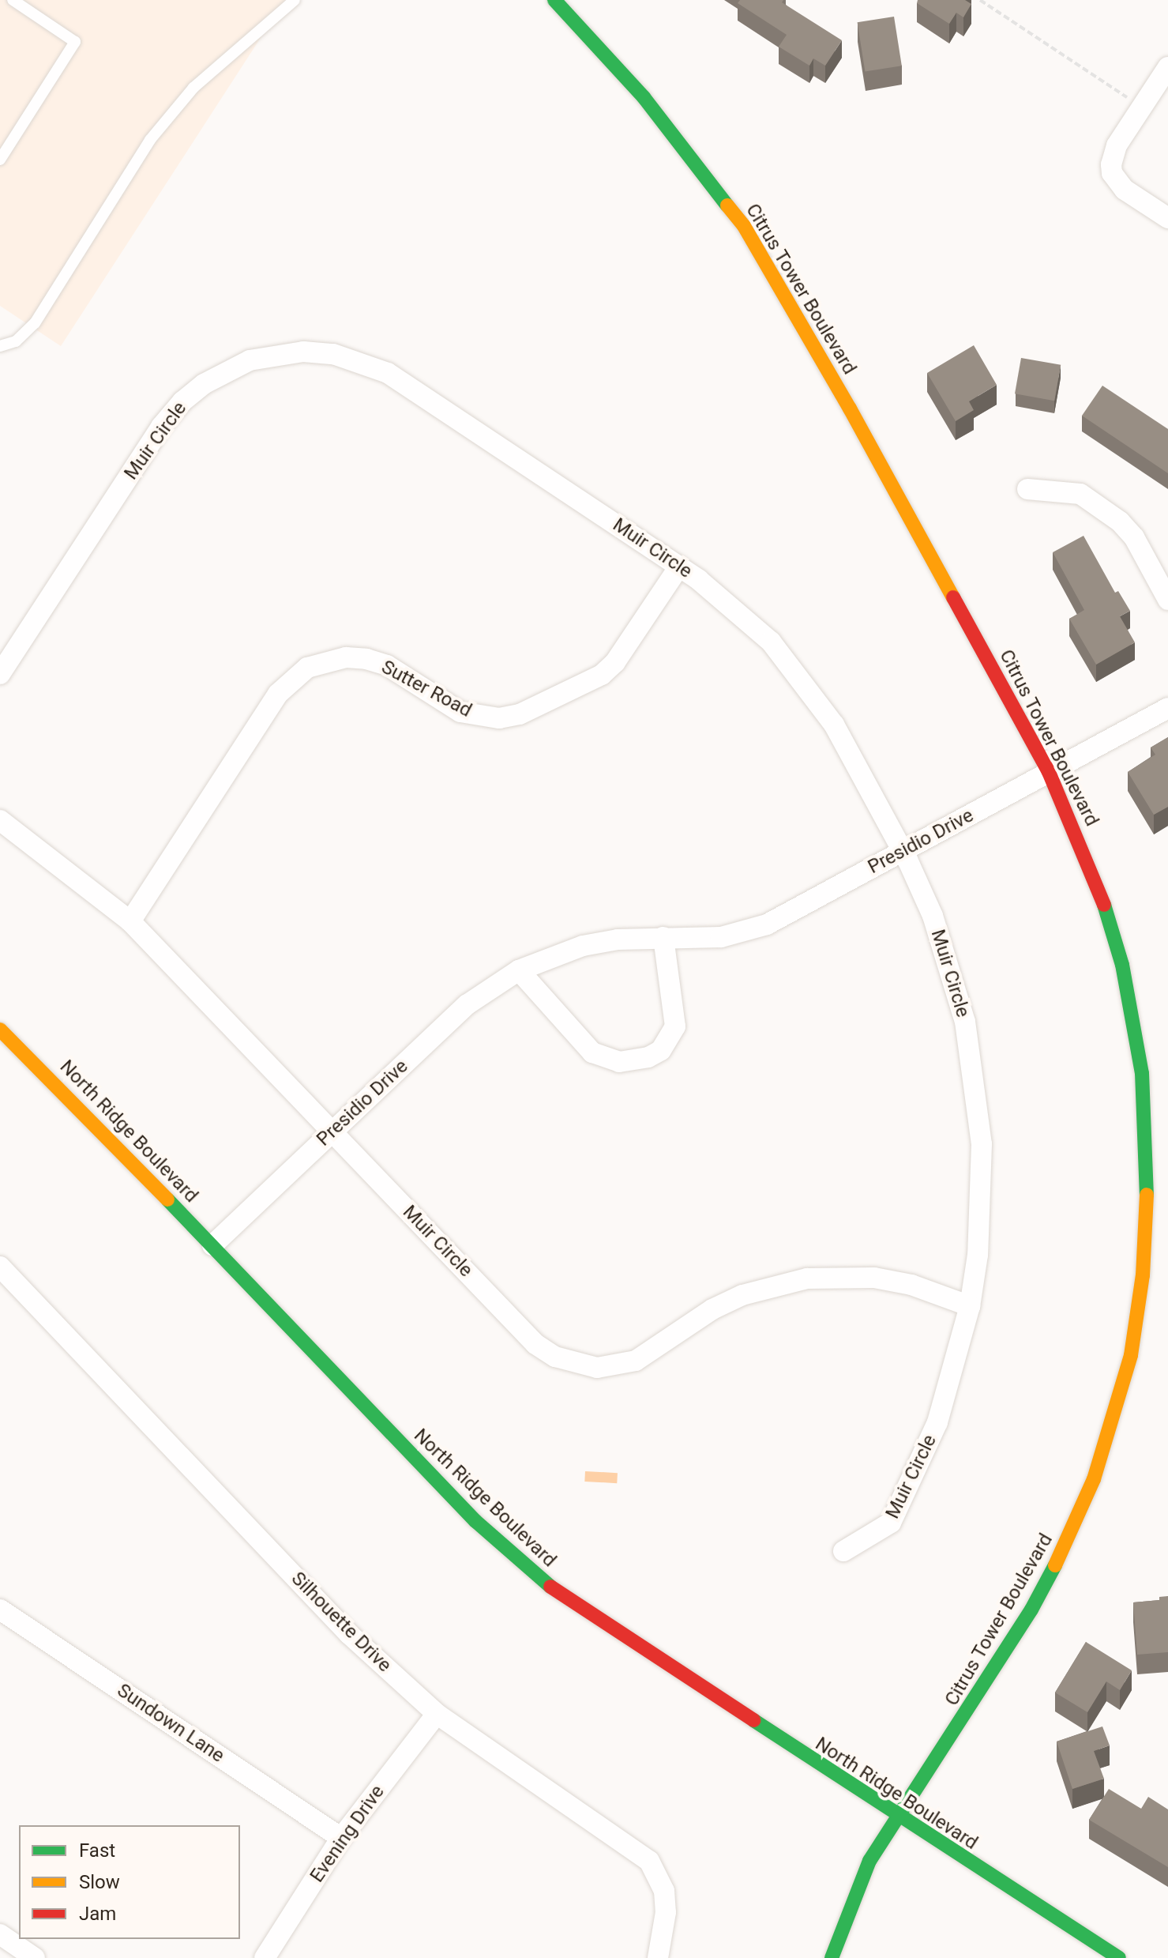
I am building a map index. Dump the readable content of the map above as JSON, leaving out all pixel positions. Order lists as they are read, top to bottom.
{
  "streets": {
    "main road": ["Citrus Tower Boulevard", "North Ridge Boulevard"],
    "street": [
      "Muir Circle",
      "Sutter Road",
      "Presidio Drive",
      "Silhouette Drive",
      "Sundown Lane",
      "Evening Drive"
    ]
  },
  "crossings": [
    ["Citrus Tower Boulevard", "Presidio Drive"],
    ["Citrus Tower Boulevard", "North Ridge Boulevard"],
    ["Muir Circle", "Sutter Road"],
    ["Muir Circle", "Presidio Drive"],
    ["Presidio Drive", "North Ridge Boulevard"],
    ["Silhouette Drive", "Evening Drive"],
    ["Sundown Lane", "Evening Drive"]
  ],
  "legend": ["Fast", "Slow", "Jam"]
}
